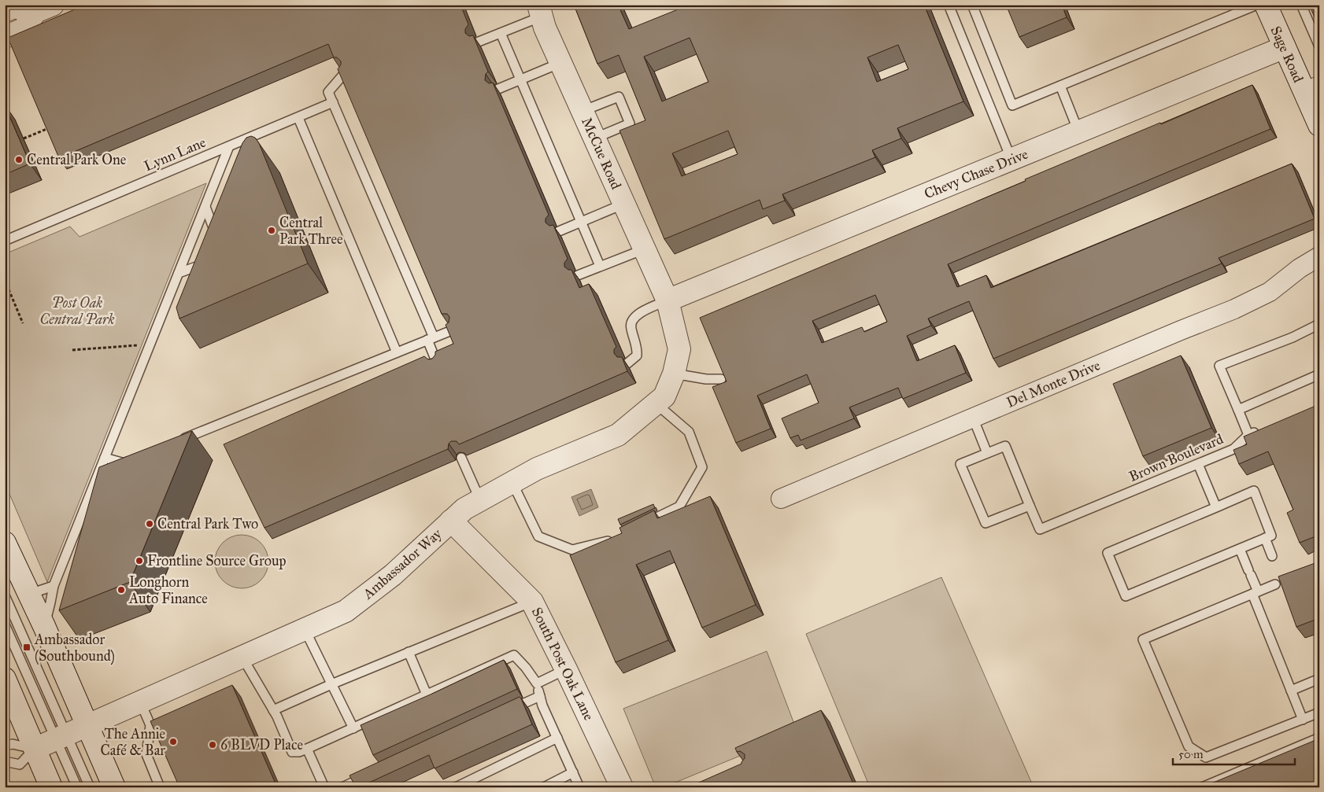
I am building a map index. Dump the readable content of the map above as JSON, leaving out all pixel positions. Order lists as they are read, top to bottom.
{
  "streets": {
    "street": [
      "Sage Road",
      "McCue Road",
      "Chevy Chase Drive",
      "Del Monte Drive",
      "Ambassador Way",
      "South Post Oak Lane"
    ],
    "lane": ["Lynn Lane", "Brown Boulevard"]
  },
  "crossings": [
    ["Sage Road", "Chevy Chase Drive"],
    ["McCue Road", "Chevy Chase Drive"],
    ["McCue Road", "Ambassador Way"],
    ["Chevy Chase Drive", "Ambassador Way"],
    ["Ambassador Way", "South Post Oak Lane"]
  ],
  "parks": ["Post Oak Central Park"],
  "places": {
    "other": [
      "Central Park One",
      "Central Park Three",
      "Central Park Two",
      "Frontline Source Group",
      "Longhorn Auto Finance",
      "The Annie Café & Bar",
      "6 BLVD Place"
    ],
    "transit": ["Ambassador (Southbound)"]
  },
  "scale_bar": "50 m"
}
